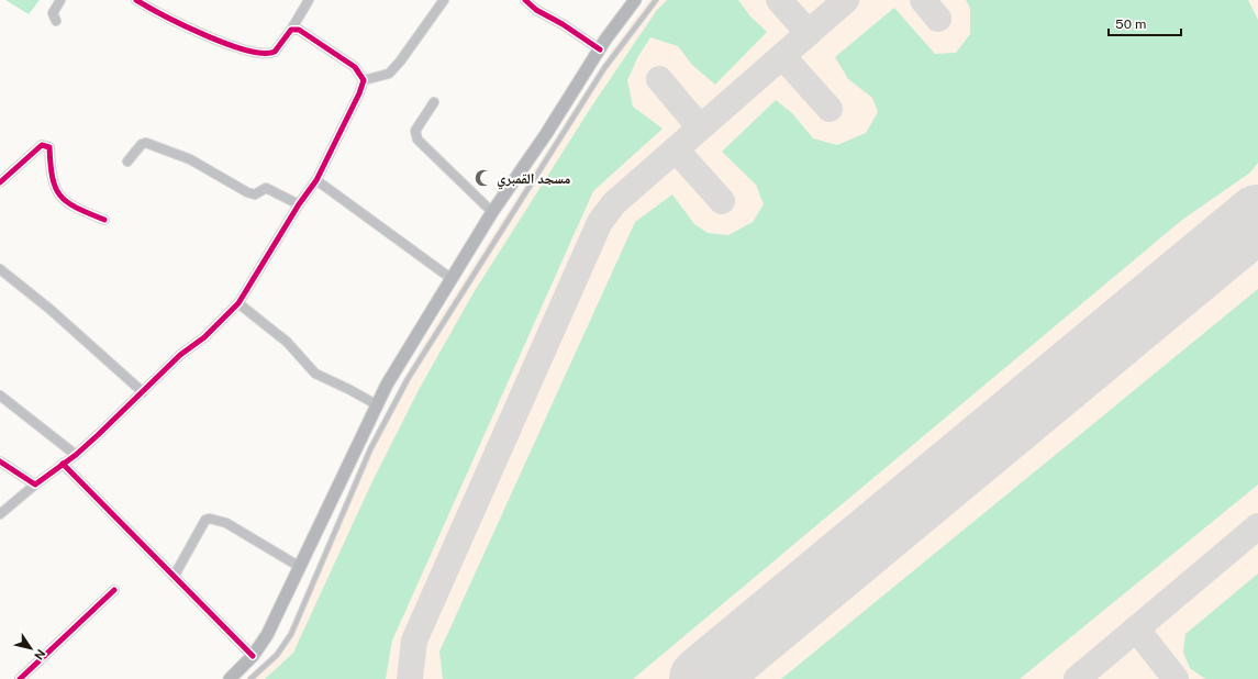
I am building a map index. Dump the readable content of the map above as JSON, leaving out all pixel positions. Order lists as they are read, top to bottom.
{
  "places": {
    "mosque": ["مسجد القمبري"]
  },
  "scale_bar": "50 m",
  "north": "bottom right"
}
